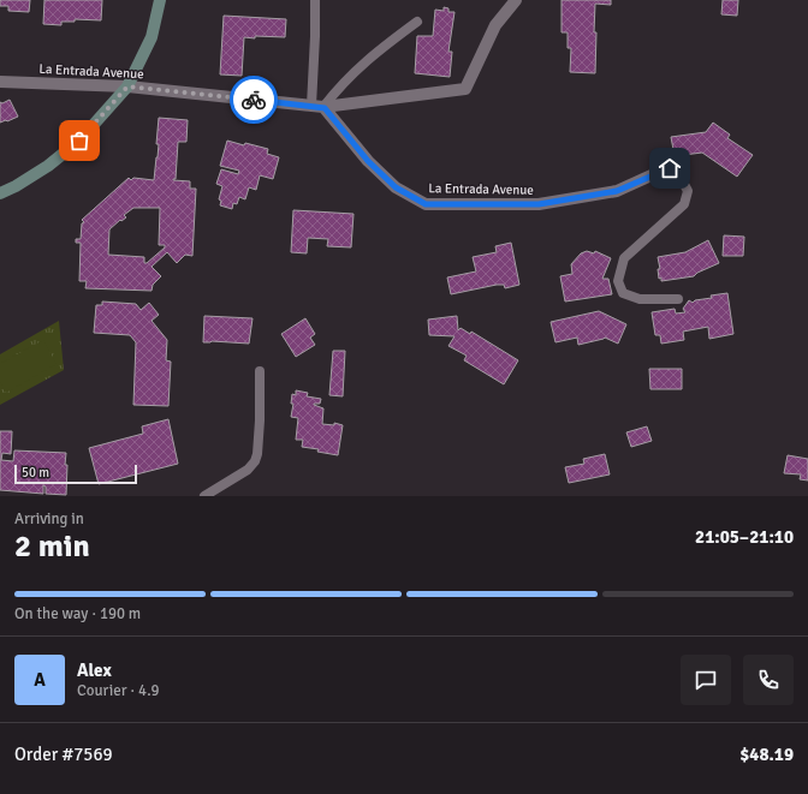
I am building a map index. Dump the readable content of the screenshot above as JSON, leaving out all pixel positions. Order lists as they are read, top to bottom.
{
  "streets": {
    "street": ["La Entrada Avenue"]
  },
  "scale_bar": "50 m",
  "page": {
    "scale": "50 m",
    "heading": ["2 min", "Arriving in", "21:05–21:10"],
    "panel": [
      "Alex",
      "Courier · 4.9",
      "Order #7569",
      "$48.19"
    ],
    "bar": "On the way · 190 m",
    "round": "A"
  }
}
